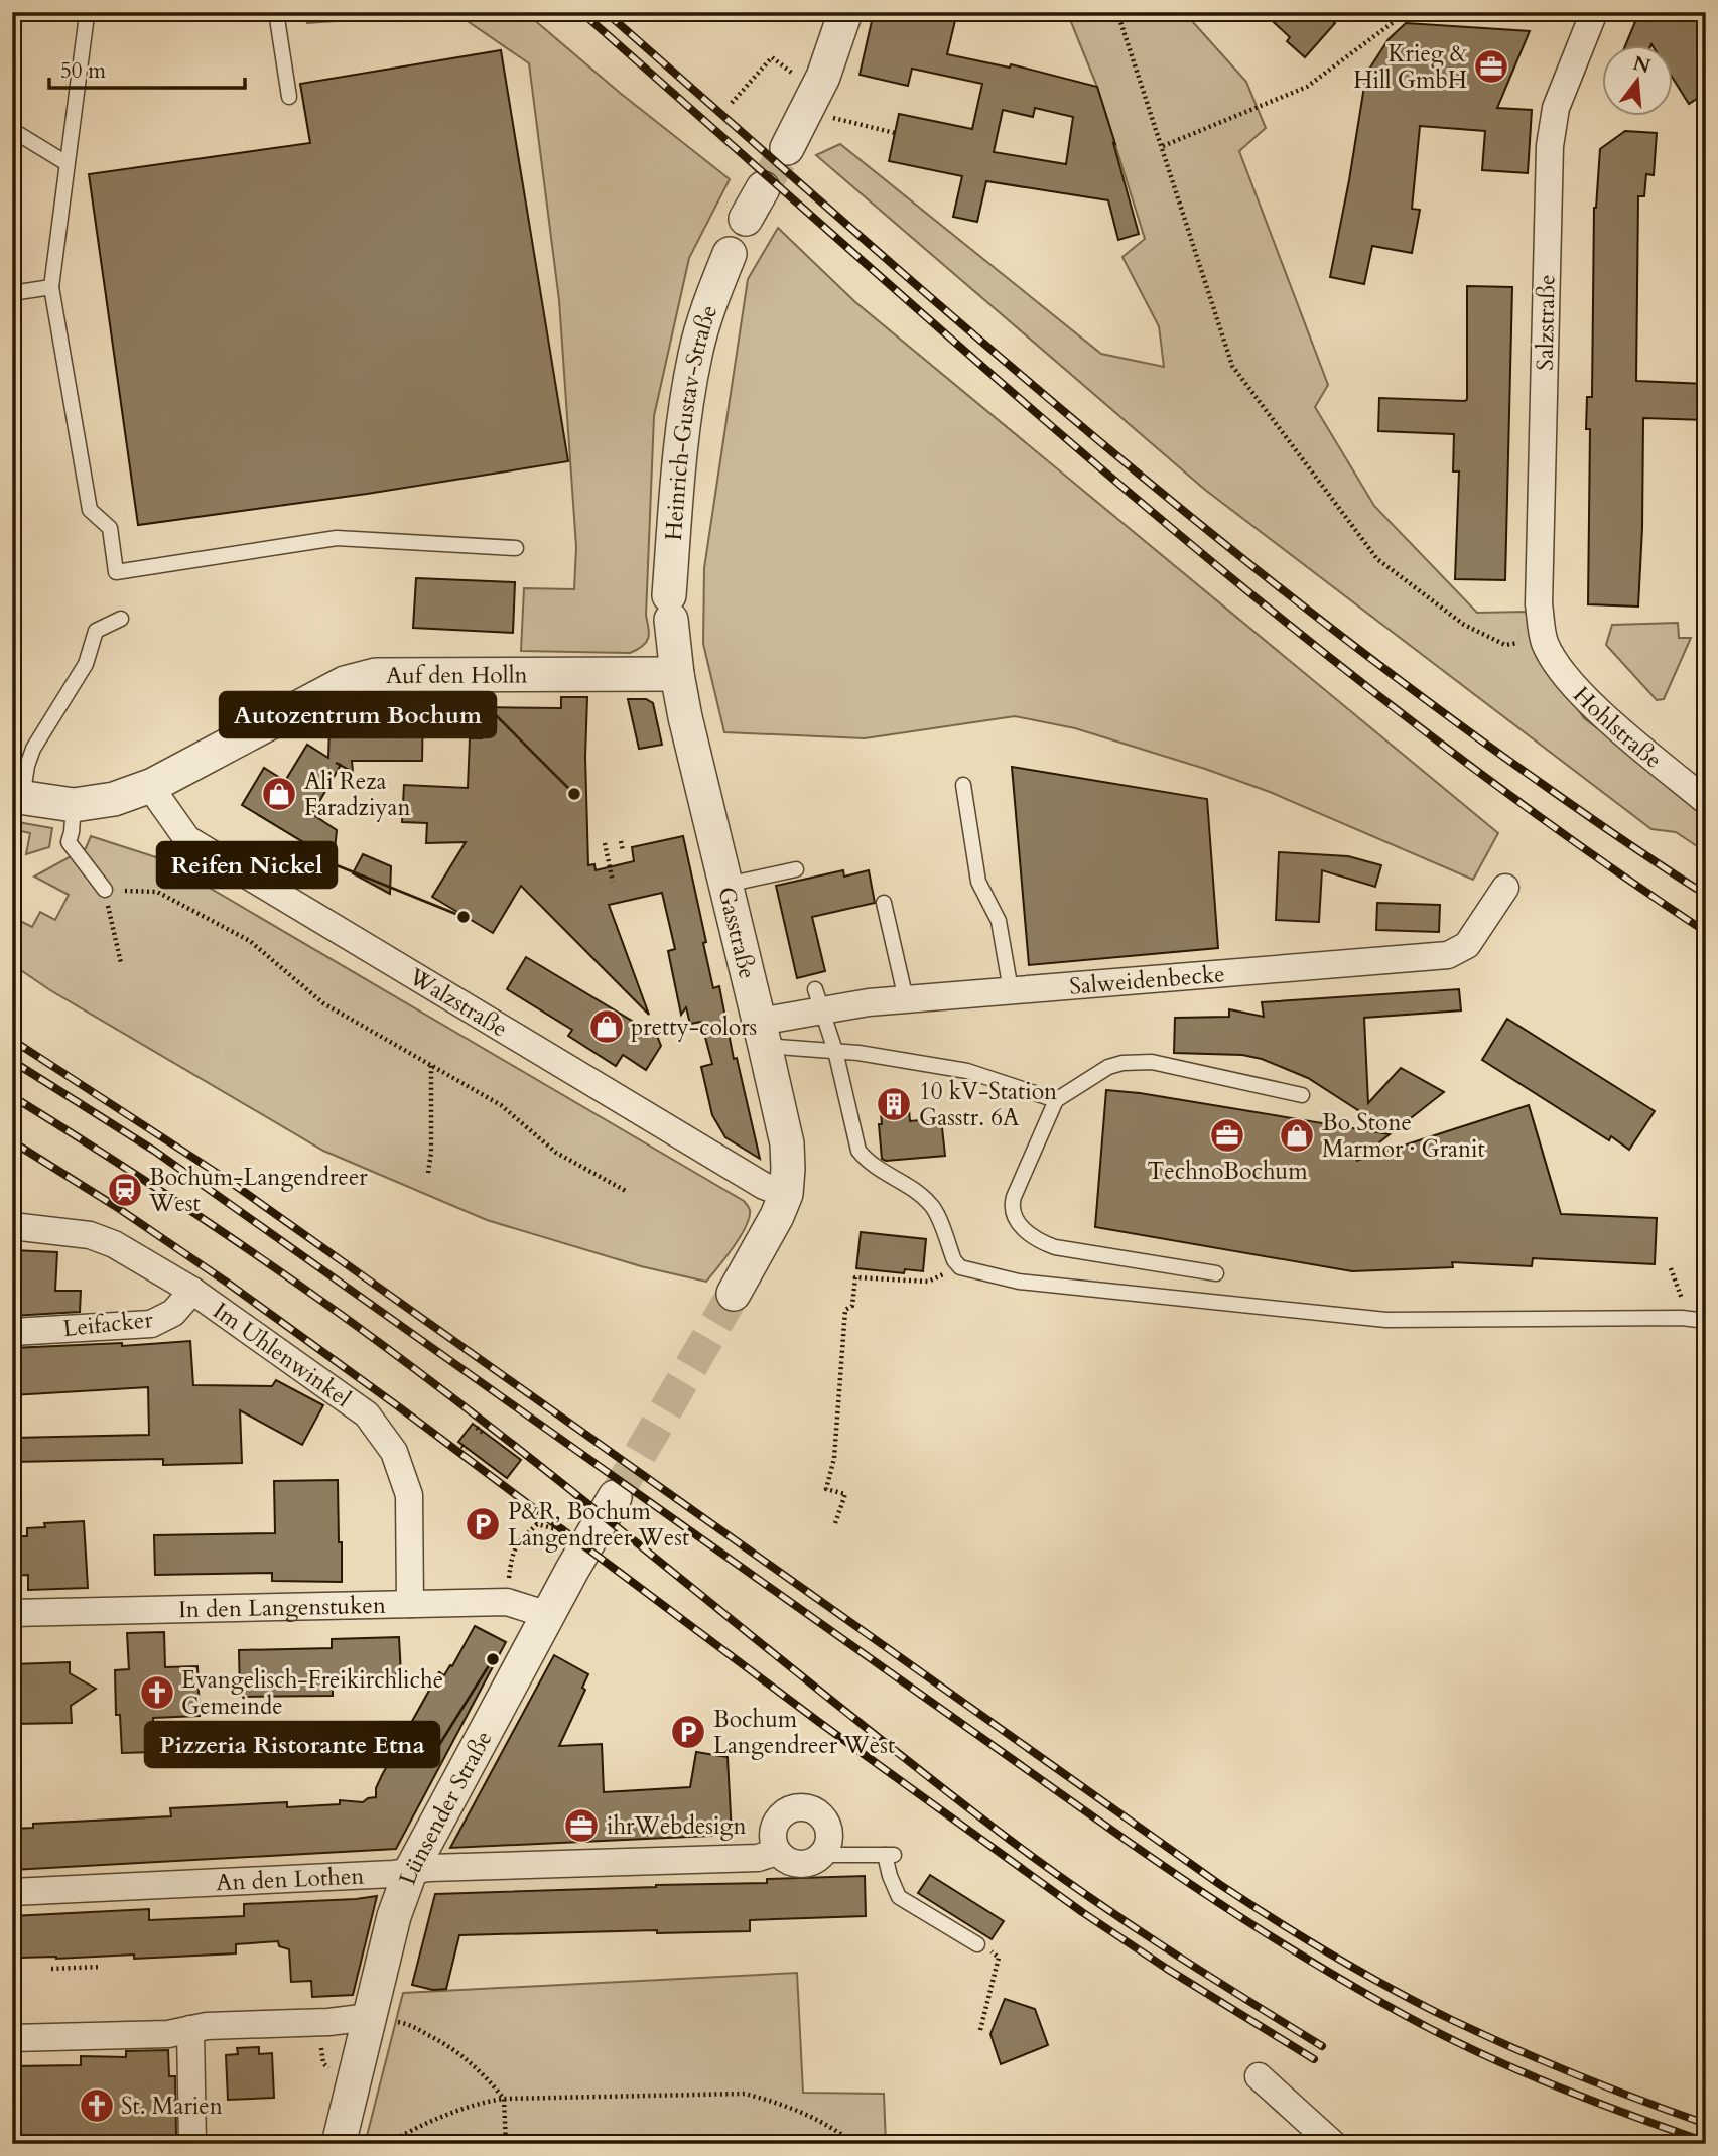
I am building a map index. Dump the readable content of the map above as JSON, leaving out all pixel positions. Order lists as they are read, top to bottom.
{
  "streets": {
    "street": [
      "Salzstraße",
      "Heinrich-Gustav-Straße",
      "Auf den Holln",
      "Hohlstraße",
      "Gasstraße",
      "Salweidenbecke",
      "Walzstraße",
      "Leifacker",
      "Im Uhlenwinkel",
      "In den Langenstuken",
      "Lünsender Straße",
      "An den Lothen"
    ]
  },
  "crossings": [
    ["Salzstraße", "Hohlstraße"],
    ["Heinrich-Gustav-Straße", "Auf den Holln"],
    ["Heinrich-Gustav-Straße", "Gasstraße"],
    ["Auf den Holln", "Gasstraße"],
    ["Auf den Holln", "Walzstraße"],
    ["Gasstraße", "Salweidenbecke"],
    ["Gasstraße", "Walzstraße"],
    ["Leifacker", "Im Uhlenwinkel"],
    ["Im Uhlenwinkel", "In den Langenstuken"],
    ["In den Langenstuken", "Lünsender Straße"],
    ["Lünsender Straße", "An den Lothen"]
  ],
  "places": {
    "office": ["Krieg & Hill GmbH", "TechnoBochum", "ihrWebdesign"],
    "shop": ["Ali Reza Faradziyan", "pretty-colors", "Bo Stone Marmor · Granit"],
    "other": ["Autozentrum Bochum", "Reifen Nickel", "Pizzeria Ristorante Etna"],
    "building": ["10 kV-Station Gasstr. 6A"],
    "station": ["Bochum-Langendreer West"],
    "parking": ["P&R, Bochum Langendreer West", "Bochum Langendreer West"],
    "church": ["Evangelisch-Freikirchliche Gemeinde", "St. Marien"]
  },
  "scale_bar": "50 m",
  "north": "top"
}
